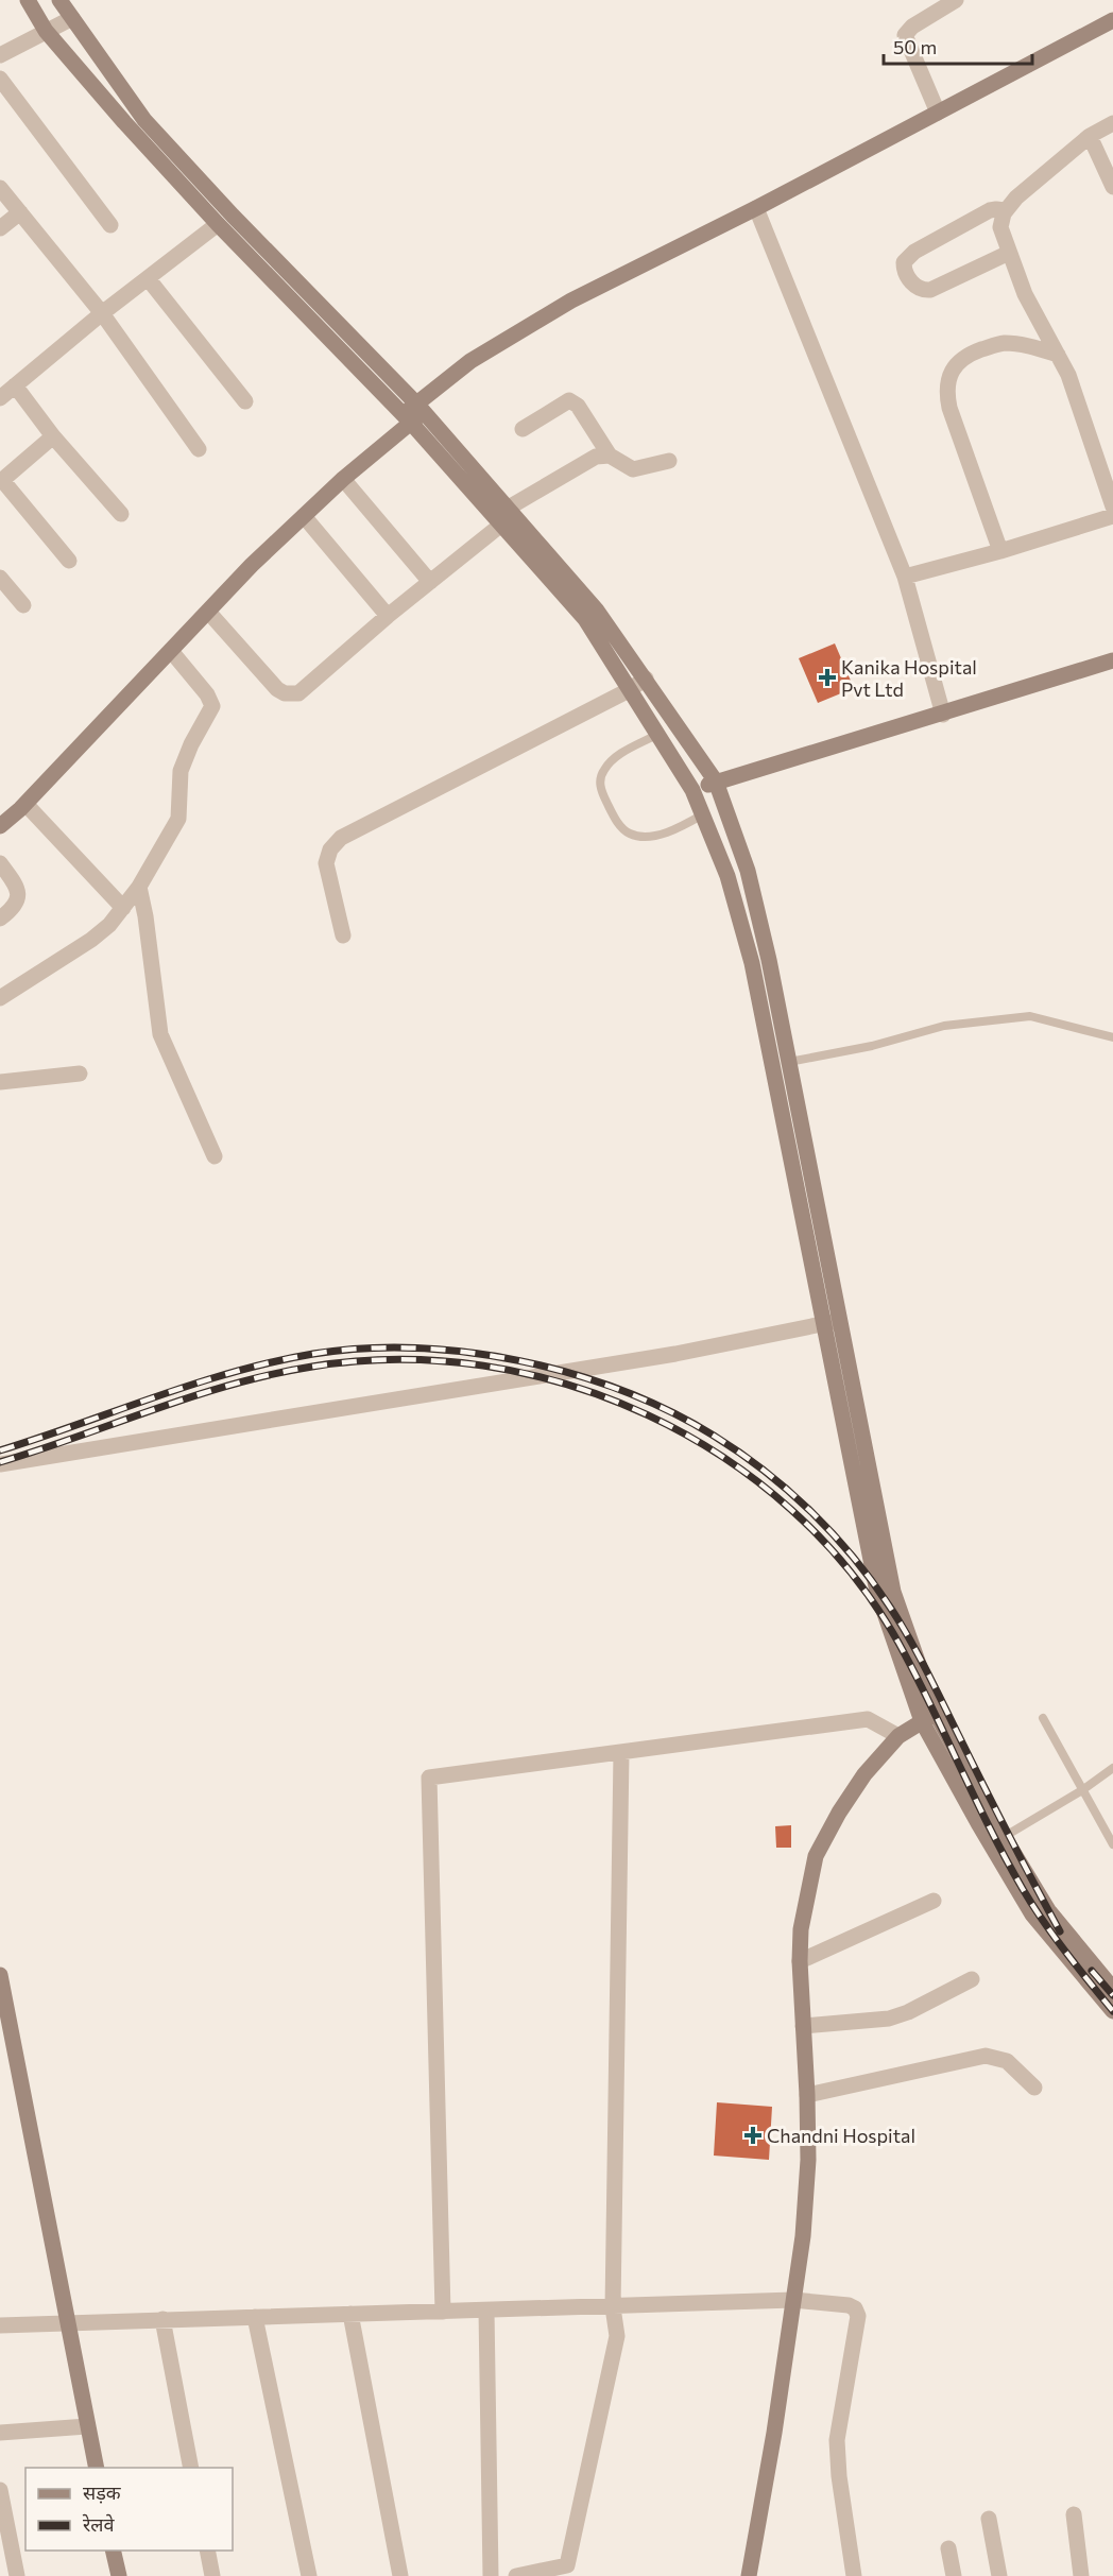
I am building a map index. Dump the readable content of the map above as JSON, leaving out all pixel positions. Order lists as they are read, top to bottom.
{
  "places": {
    "health": ["Kanika Hospital Pvt Ltd", "Chandni Hospital"]
  },
  "legend": ["सड़क", "रेलवे"],
  "scale_bar": "50 m"
}
